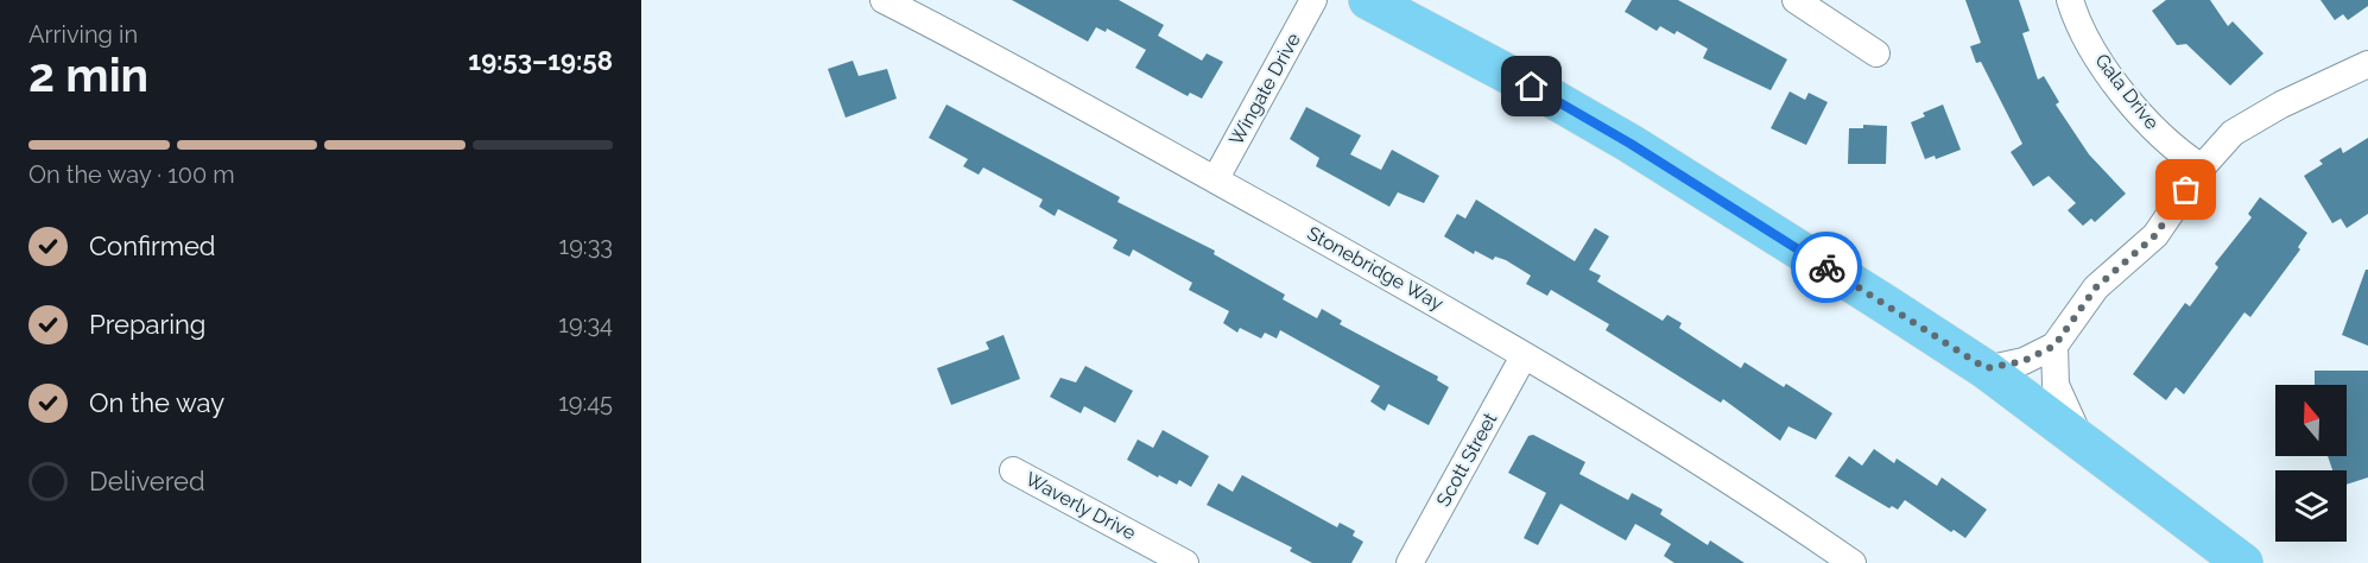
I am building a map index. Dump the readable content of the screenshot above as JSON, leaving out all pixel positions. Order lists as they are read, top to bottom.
{
  "streets": {
    "street": [
      "Wingate Drive",
      "Gala Drive",
      "Stonebridge Way",
      "Scott Street",
      "Waverly Drive"
    ]
  },
  "crossings": [
    ["Wingate Drive", "Stonebridge Way"],
    ["Stonebridge Way", "Scott Street"]
  ],
  "north": "top",
  "page": {
    "heading": ["2 min", "Arriving in", "19:53–19:58"],
    "bar": "On the way · 100 m",
    "list": [
      ["Confirmed", "19:33"],
      ["Preparing", "19:34"],
      ["On the way", "19:45"],
      "Delivered"
    ]
  }
}
